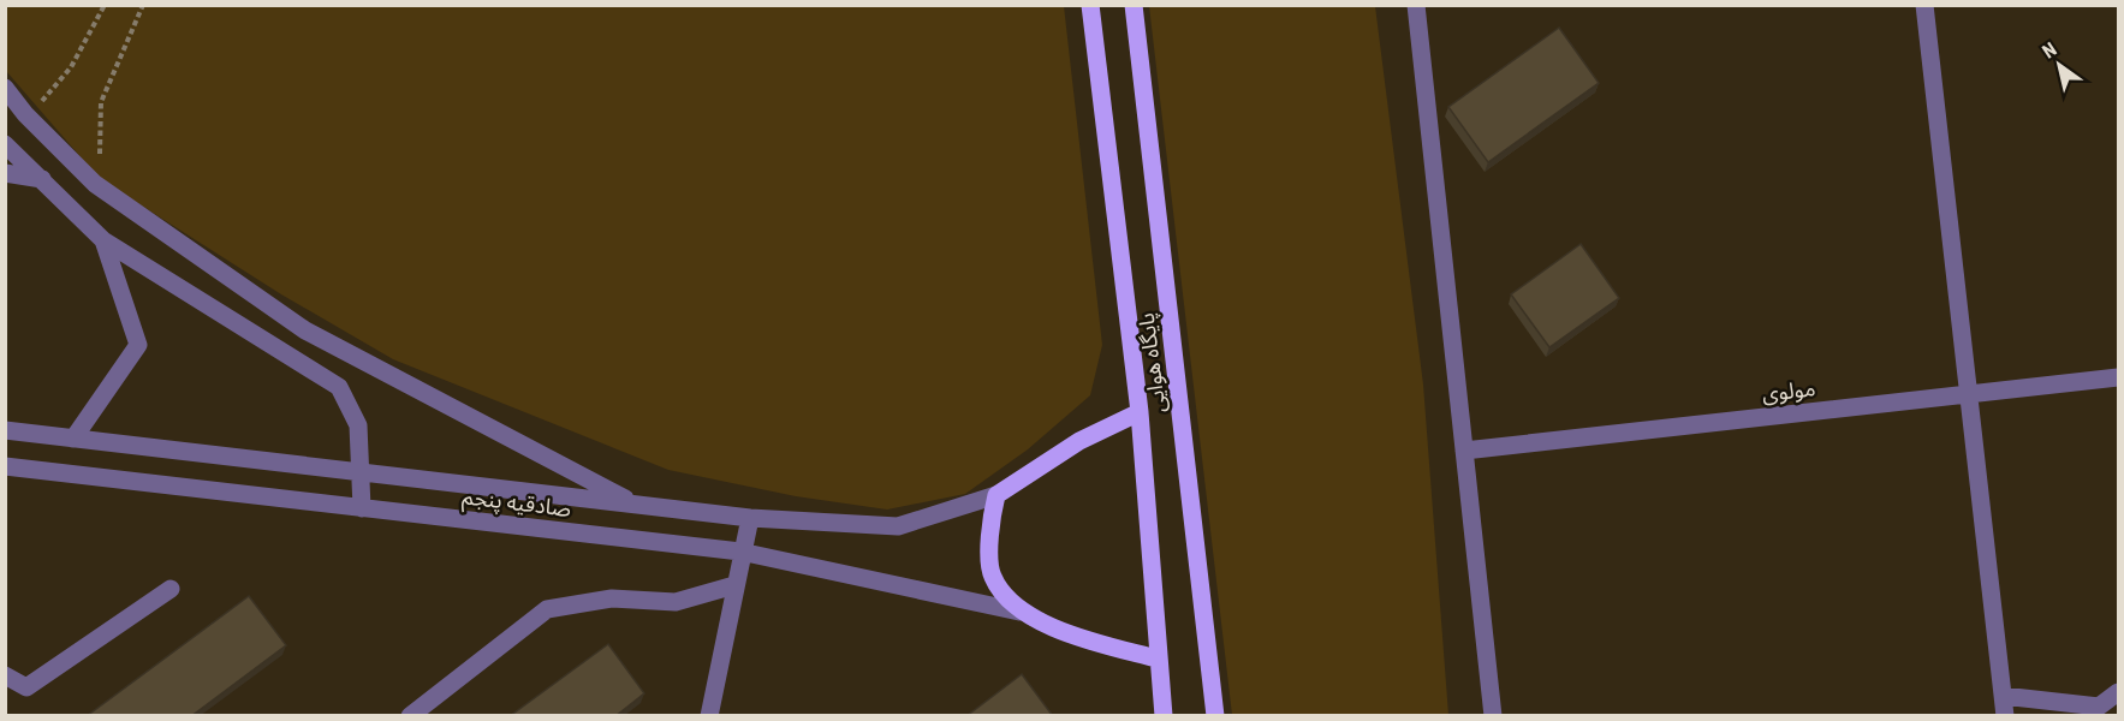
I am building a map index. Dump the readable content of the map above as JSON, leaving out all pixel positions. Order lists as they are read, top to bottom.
{
  "streets": {
    "main road": ["پایگاه هوایی"],
    "street": ["مولوی", "صادقیه پنجم"]
  },
  "north": "top left"
}
